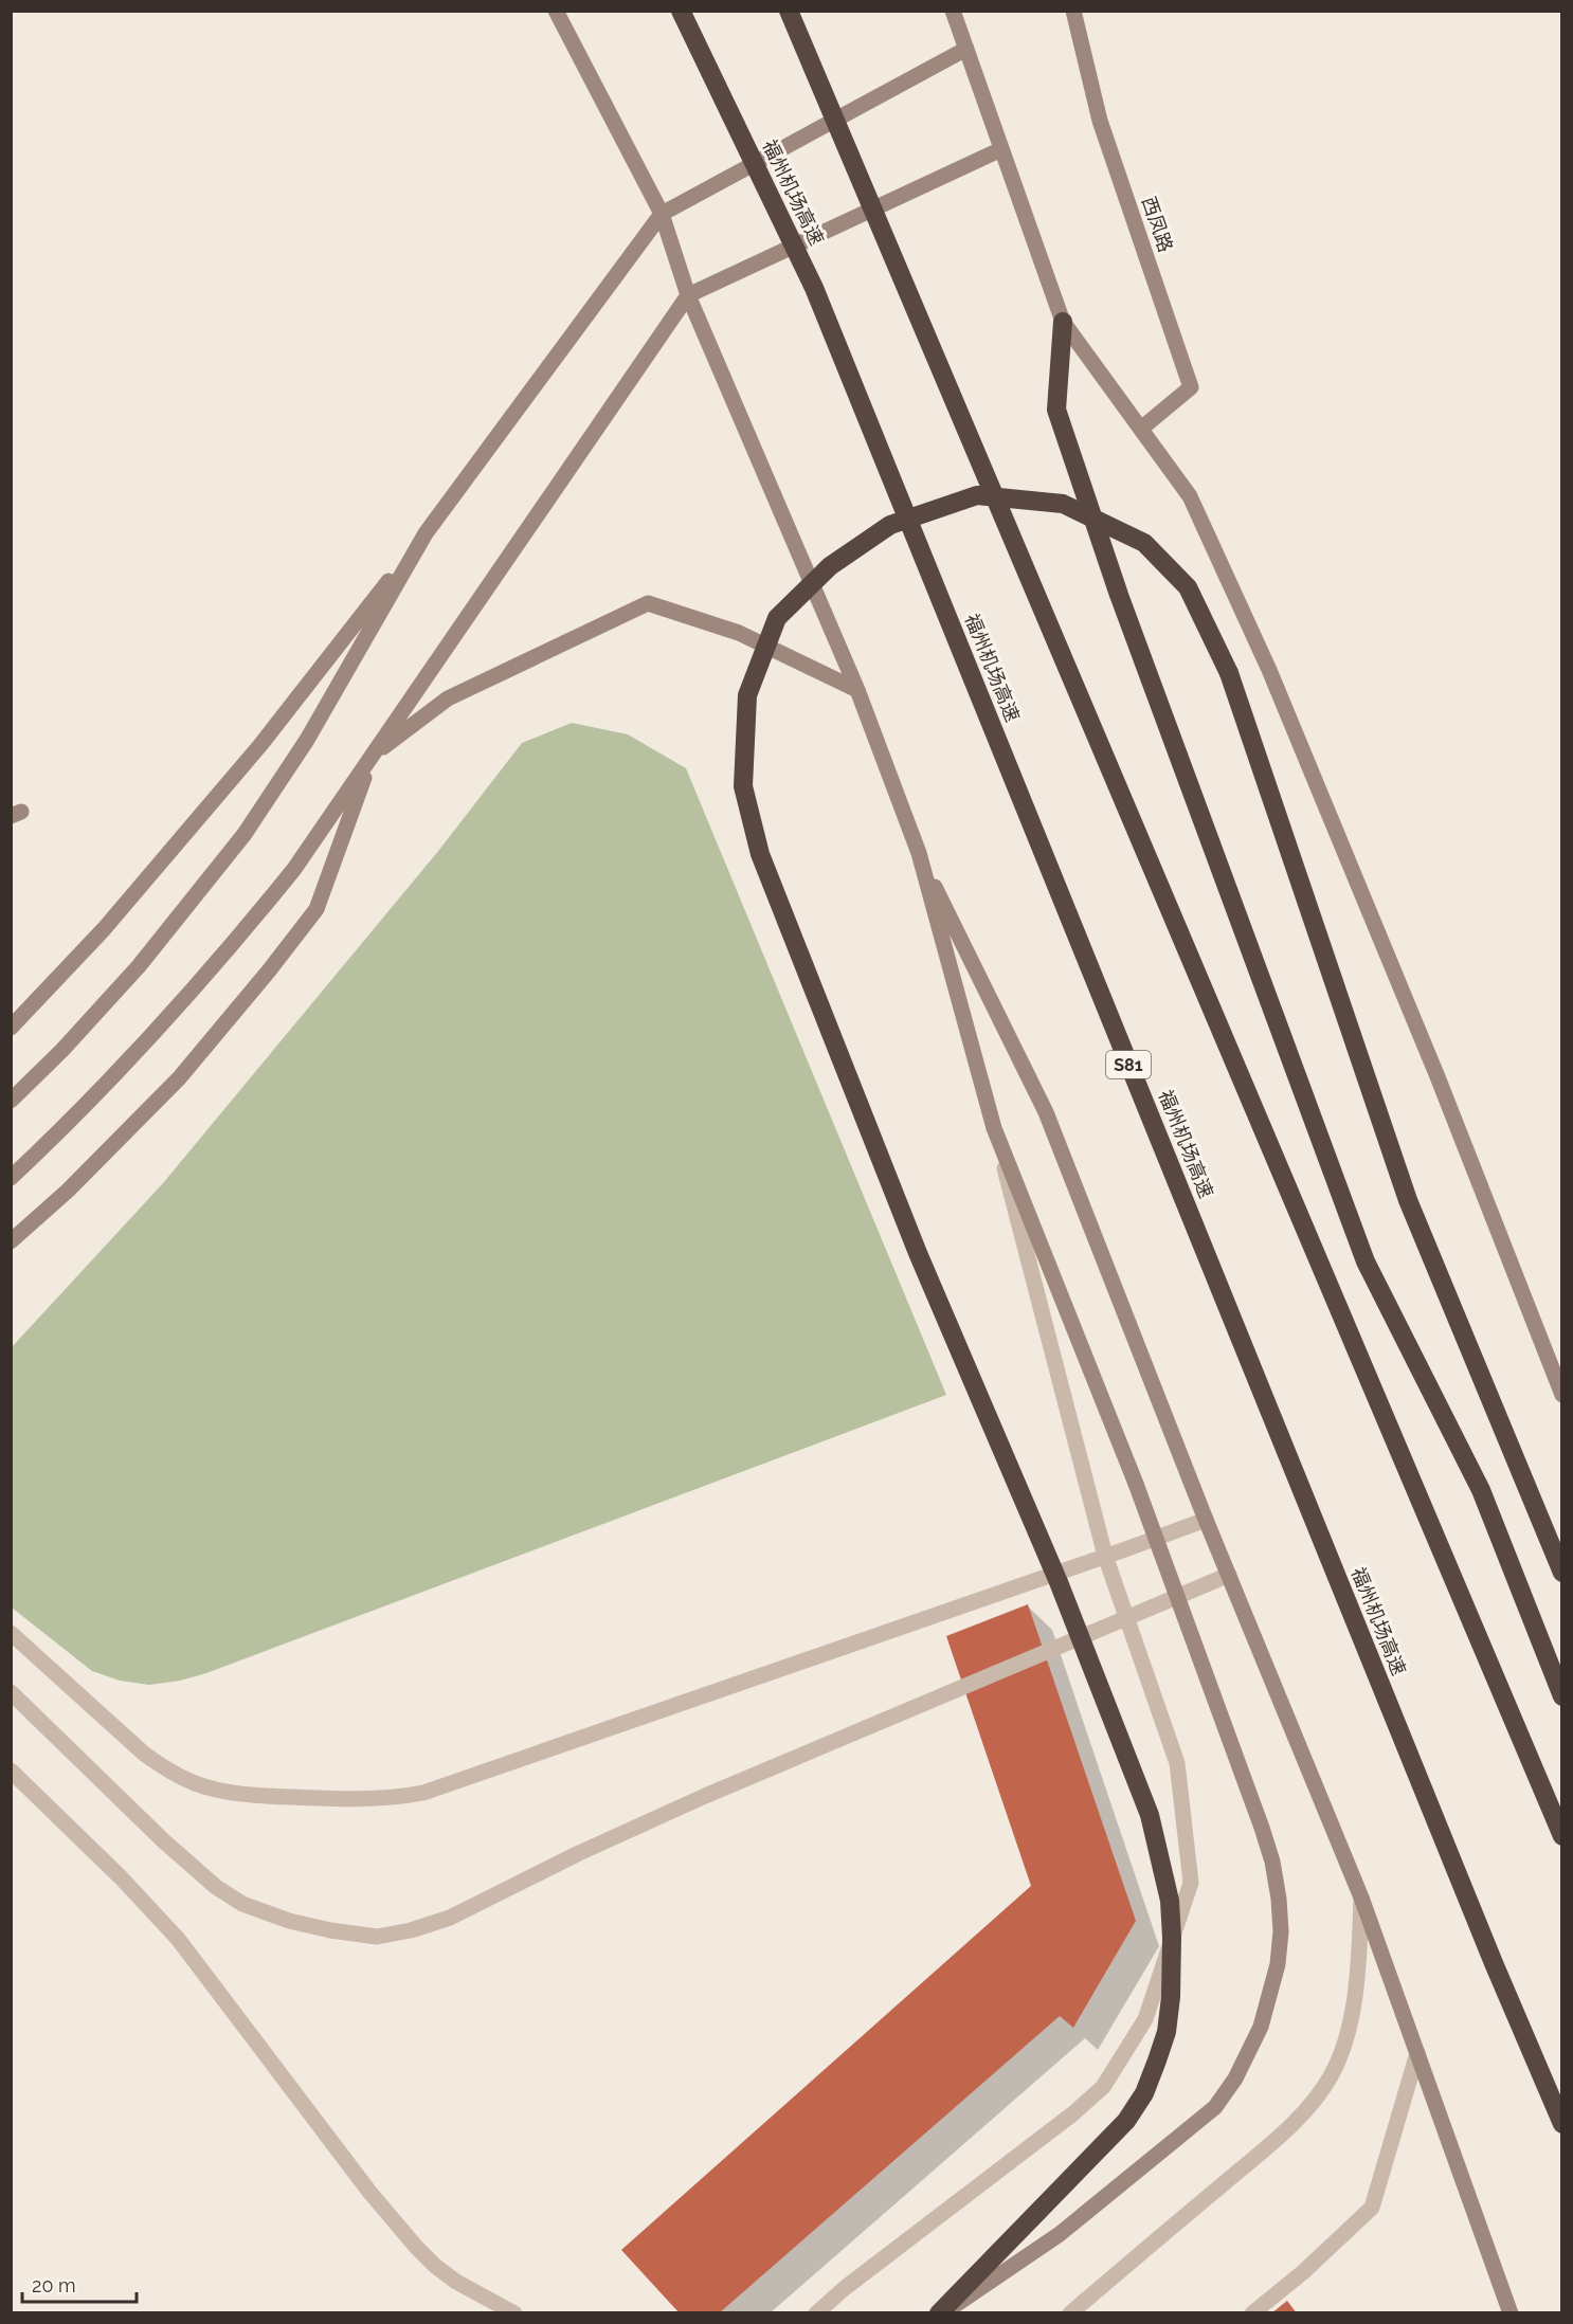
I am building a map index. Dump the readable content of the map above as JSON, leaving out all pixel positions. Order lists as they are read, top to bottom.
{
  "streets": {
    "highway": ["福州机场高速", "S81"],
    "main road": ["西凤路"]
  },
  "scale_bar": "20 m"
}
